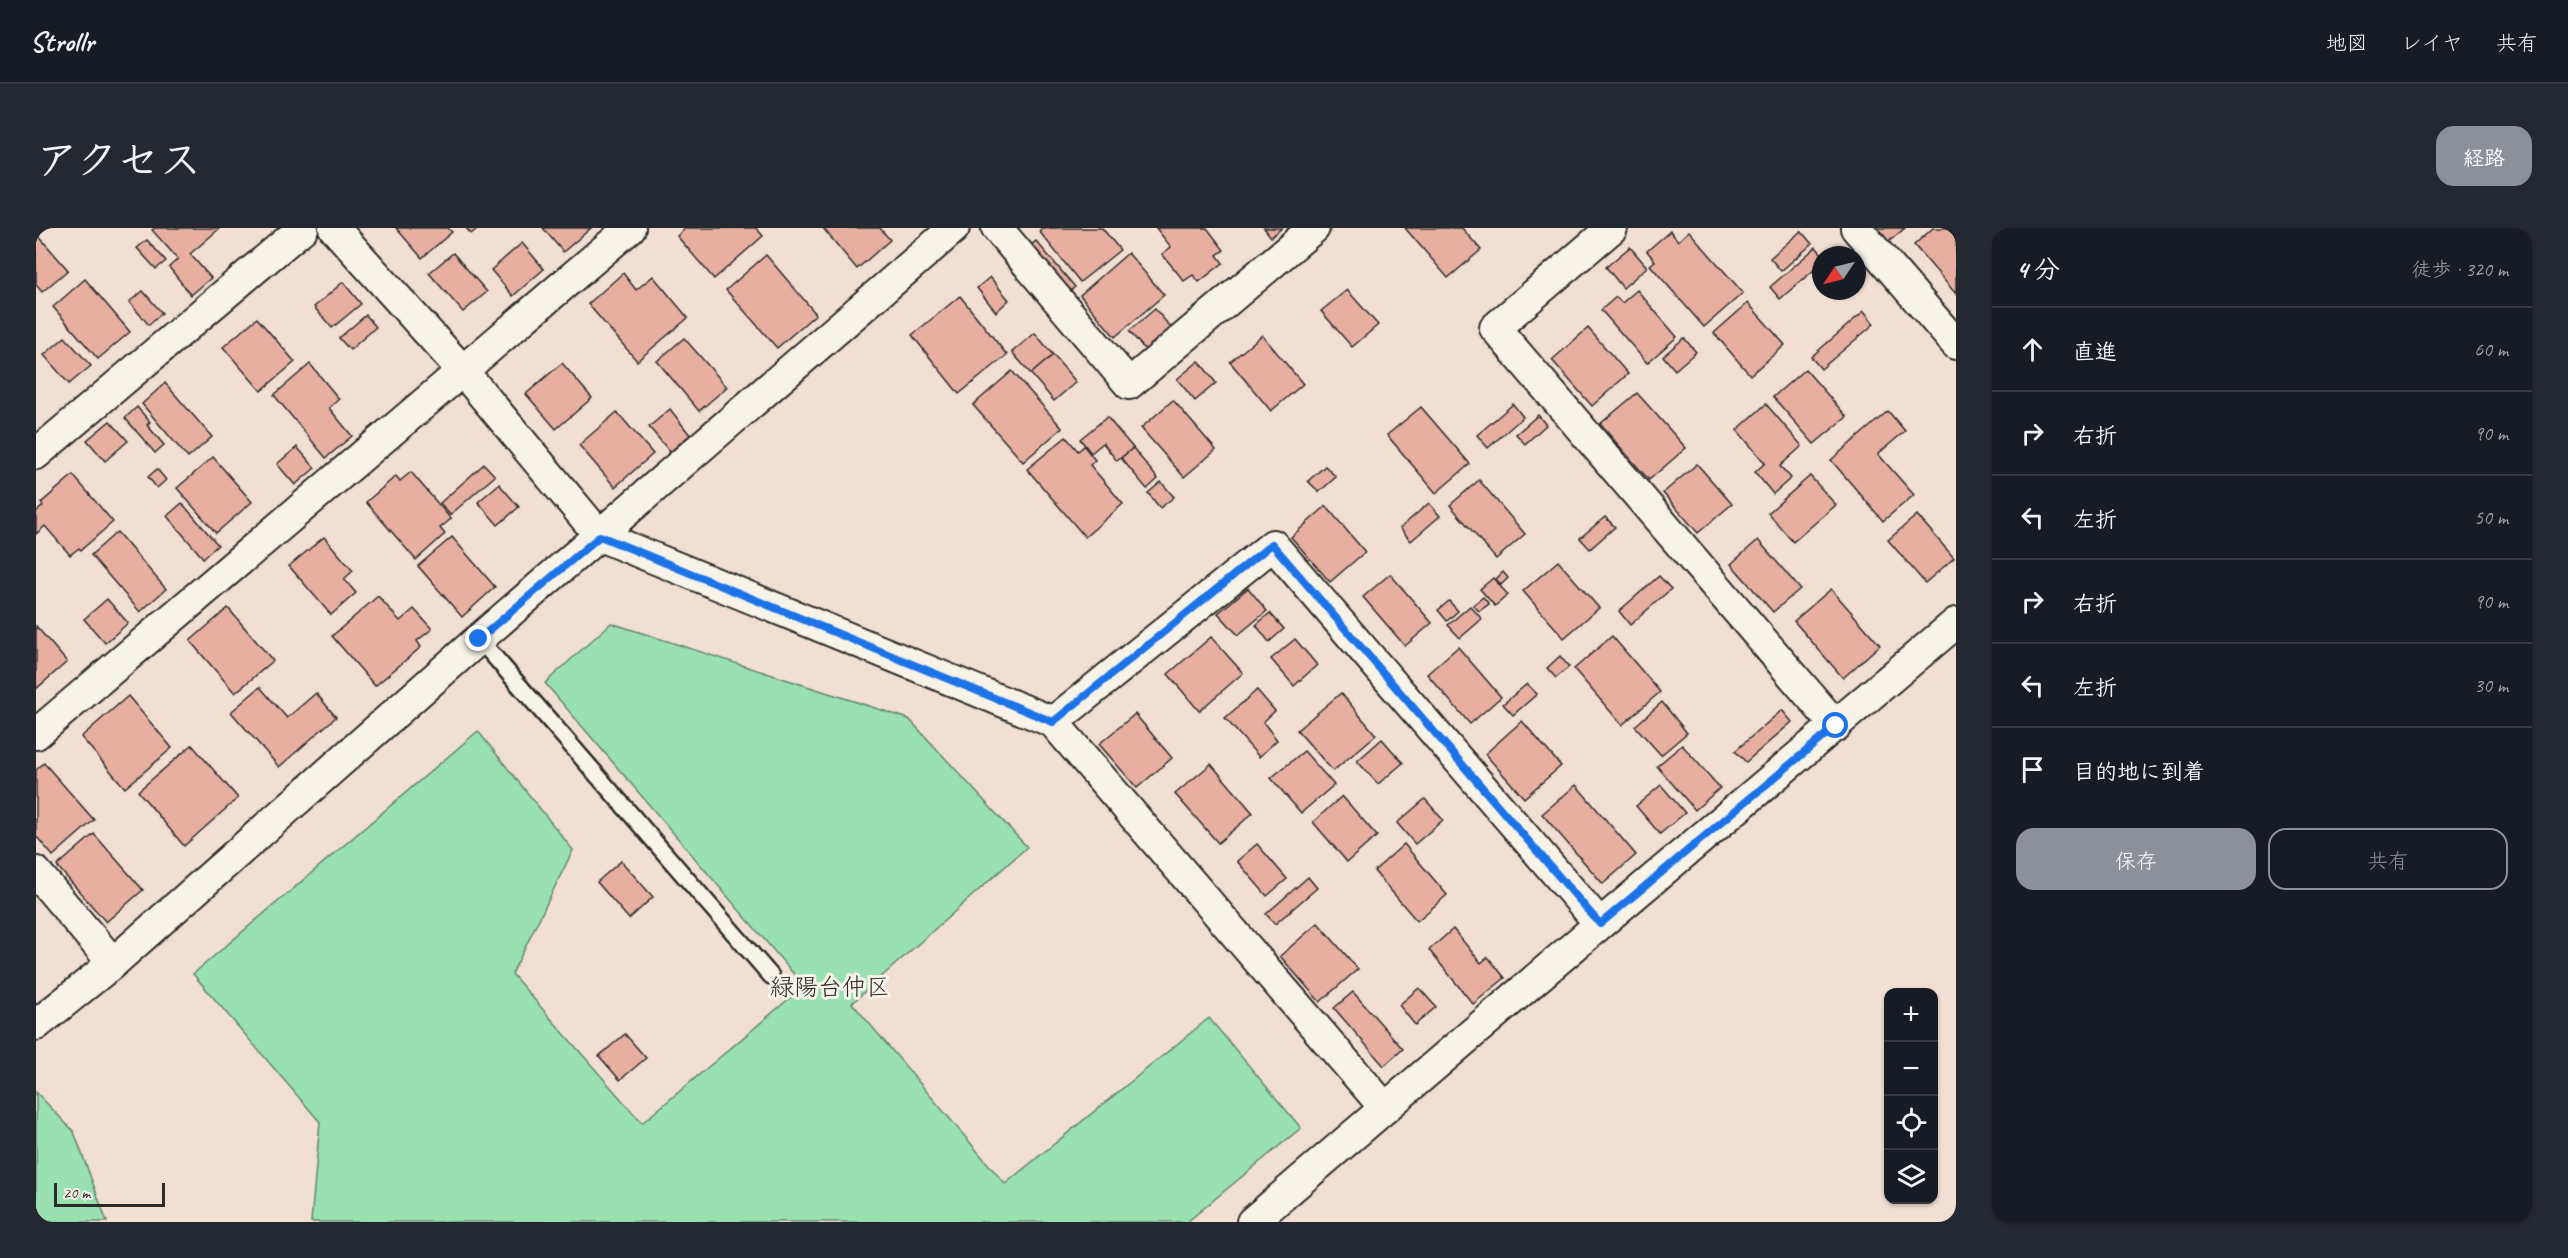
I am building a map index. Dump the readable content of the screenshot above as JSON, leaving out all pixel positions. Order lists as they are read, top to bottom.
{
  "districts": ["緑陽台仲区"],
  "scale_bar": "20 m",
  "north": "bottom left",
  "page": {
    "header": "Strollr",
    "nav": ["地図", "レイヤ", "共有"],
    "title": "アクセス",
    "buttons": [
      "経路",
      ["保存", "共有"]
    ],
    "heading": ["4 分", "徒歩 · 320 m"],
    "list": [
      ["直進", "60 m"],
      ["右折", "90 m"],
      ["左折", "50 m"],
      ["右折", "90 m"],
      ["左折", "30 m"],
      "目的地に到着"
    ],
    "map_buttons": ["+", "−"],
    "scale": "20 m"
  }
}
